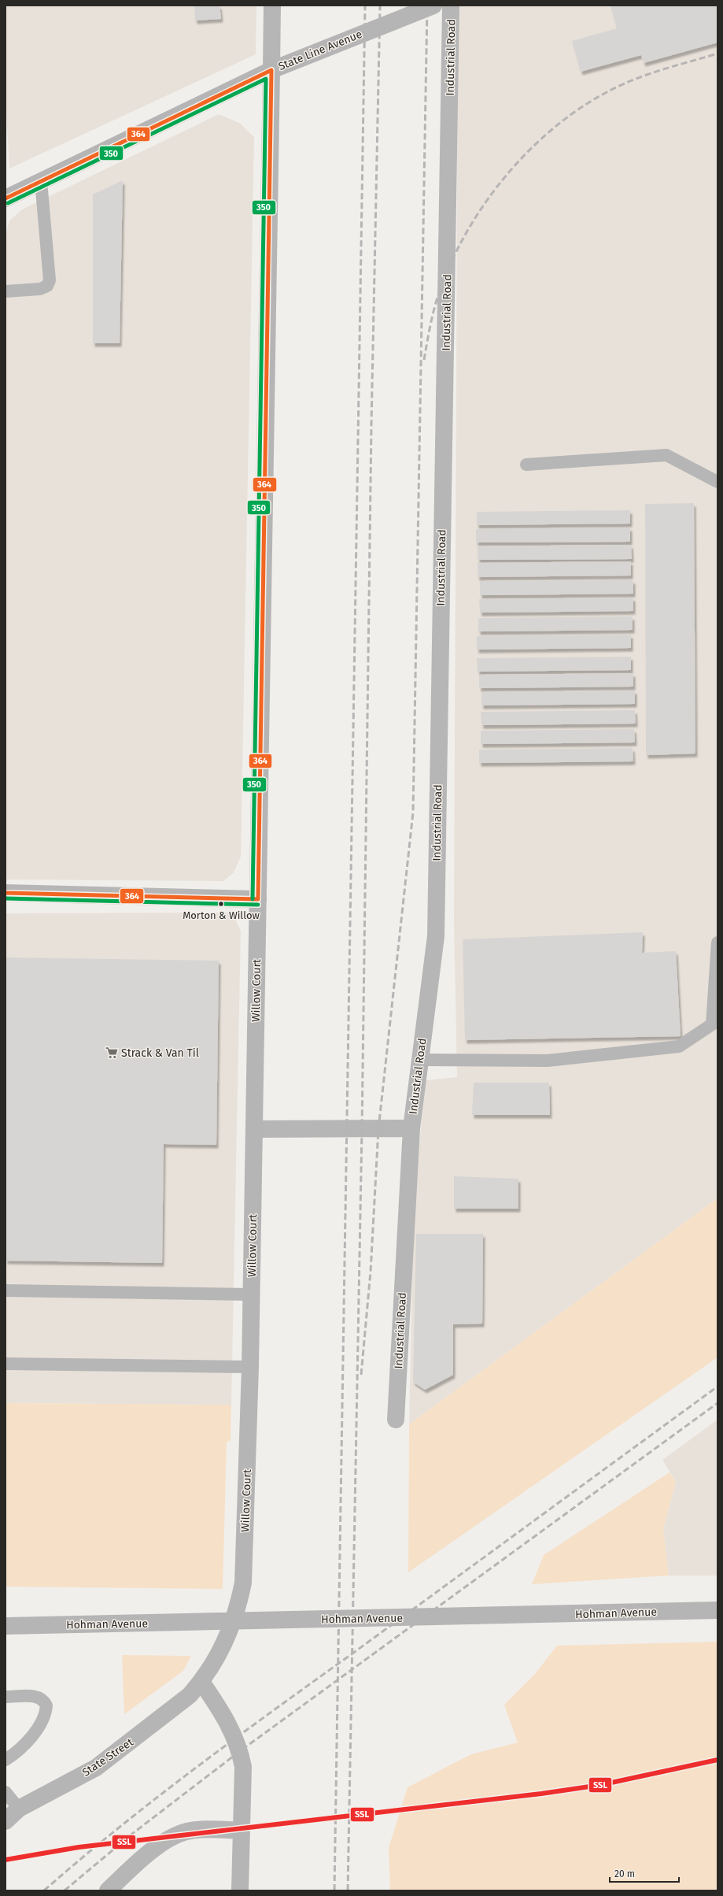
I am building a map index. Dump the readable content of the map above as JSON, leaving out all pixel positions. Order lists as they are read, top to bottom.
{
  "streets": {
    "street": [
      "State Line Avenue",
      "Industrial Road",
      "Willow Court",
      "Hohman Avenue",
      "State Street"
    ]
  },
  "crossings": [
    ["State Line Avenue", "Willow Court"],
    ["Industrial Road", "Willow Court"],
    ["Willow Court", "State Street"]
  ],
  "places": {
    "other": ["Morton & Willow"],
    "supermarket": ["Strack & Van Til"]
  },
  "lines": ["transit line 364", "transit line 350", "transit line SSL"],
  "scale_bar": "20 m"
}
